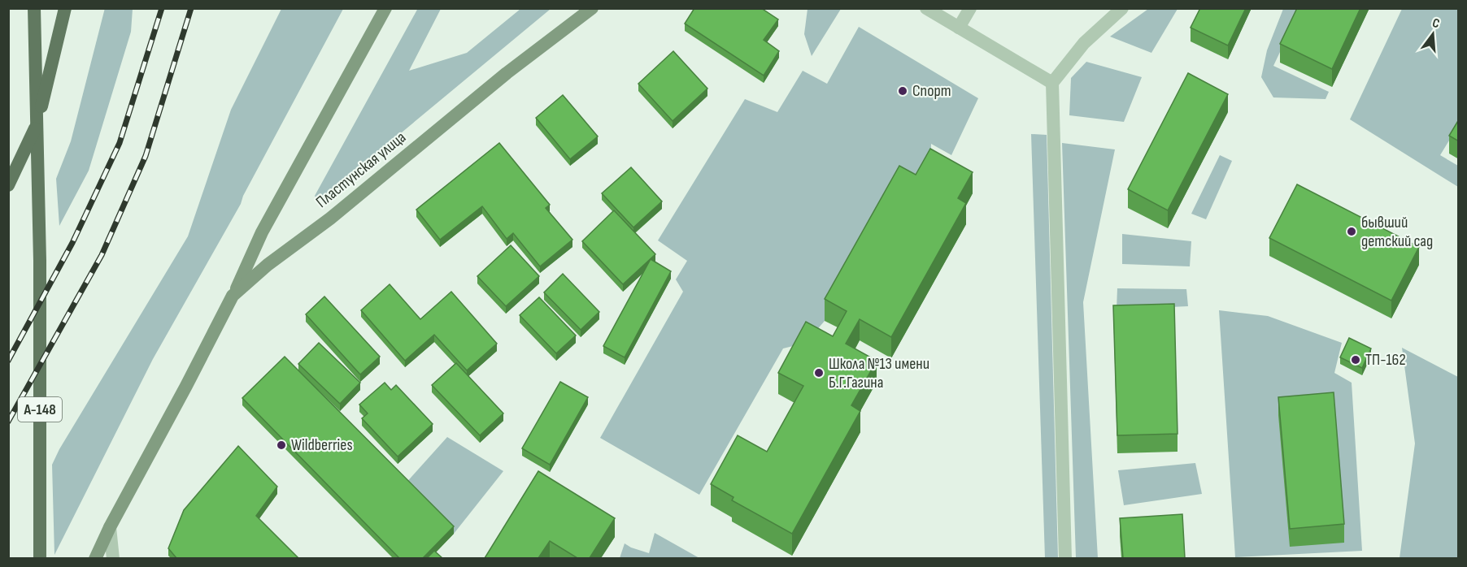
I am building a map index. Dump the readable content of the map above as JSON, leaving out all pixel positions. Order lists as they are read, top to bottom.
{
  "streets": {
    "main road": ["Пластунская улица", "А-148"]
  },
  "places": [
    "Спорт",
    "бывший детский сад",
    "ТП-162",
    "Школа №13 имени Б.Г.Гагина",
    "Wildberries"
  ],
  "north": "top"
}
